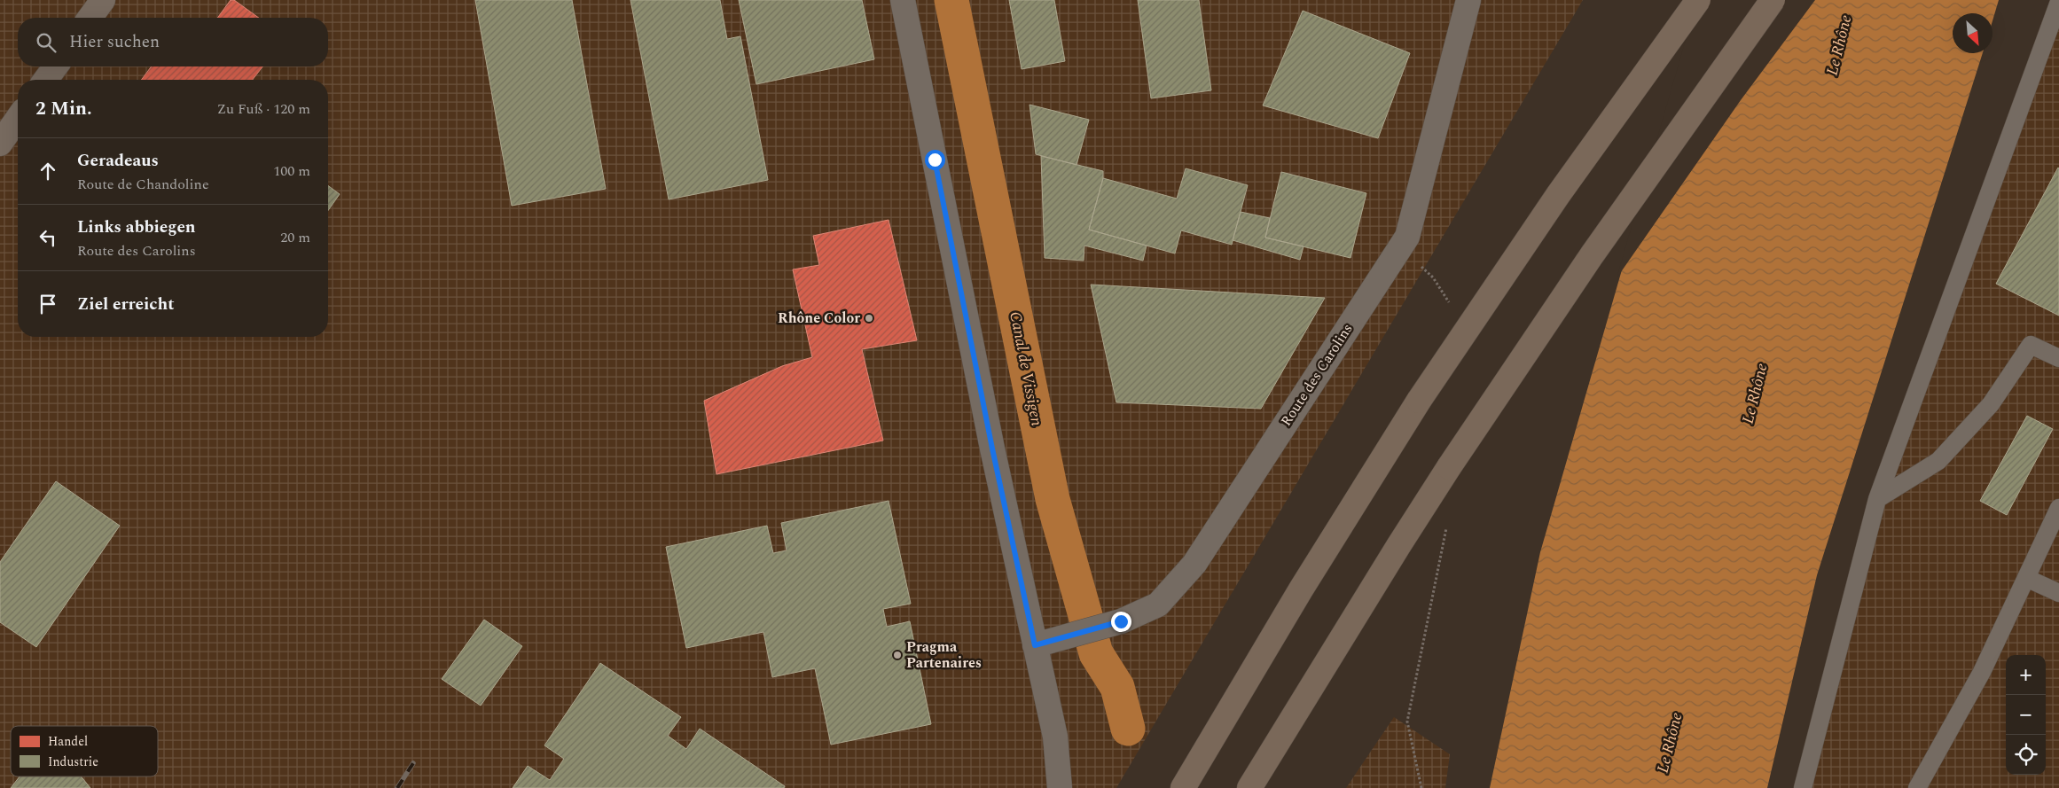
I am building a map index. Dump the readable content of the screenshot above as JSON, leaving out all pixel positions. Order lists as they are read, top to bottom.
{
  "streets": {
    "street": ["Route des Carolins"]
  },
  "water": ["Le Rhône", "Canal de Vissigen"],
  "places": ["Rhône Color", "Pragma Partenaires"],
  "legend": ["Handel", "Industrie"],
  "north": "bottom right",
  "page": {
    "search": "Hier suchen",
    "heading": ["2 Min.", "Zu Fuß · 120 m"],
    "list": [
      ["Geradeaus", "Route de Chandoline", "100 m"],
      ["Links abbiegen", "Route des Carolins", "20 m"],
      "Ziel erreicht"
    ],
    "map_buttons": ["+", "−"]
  }
}
